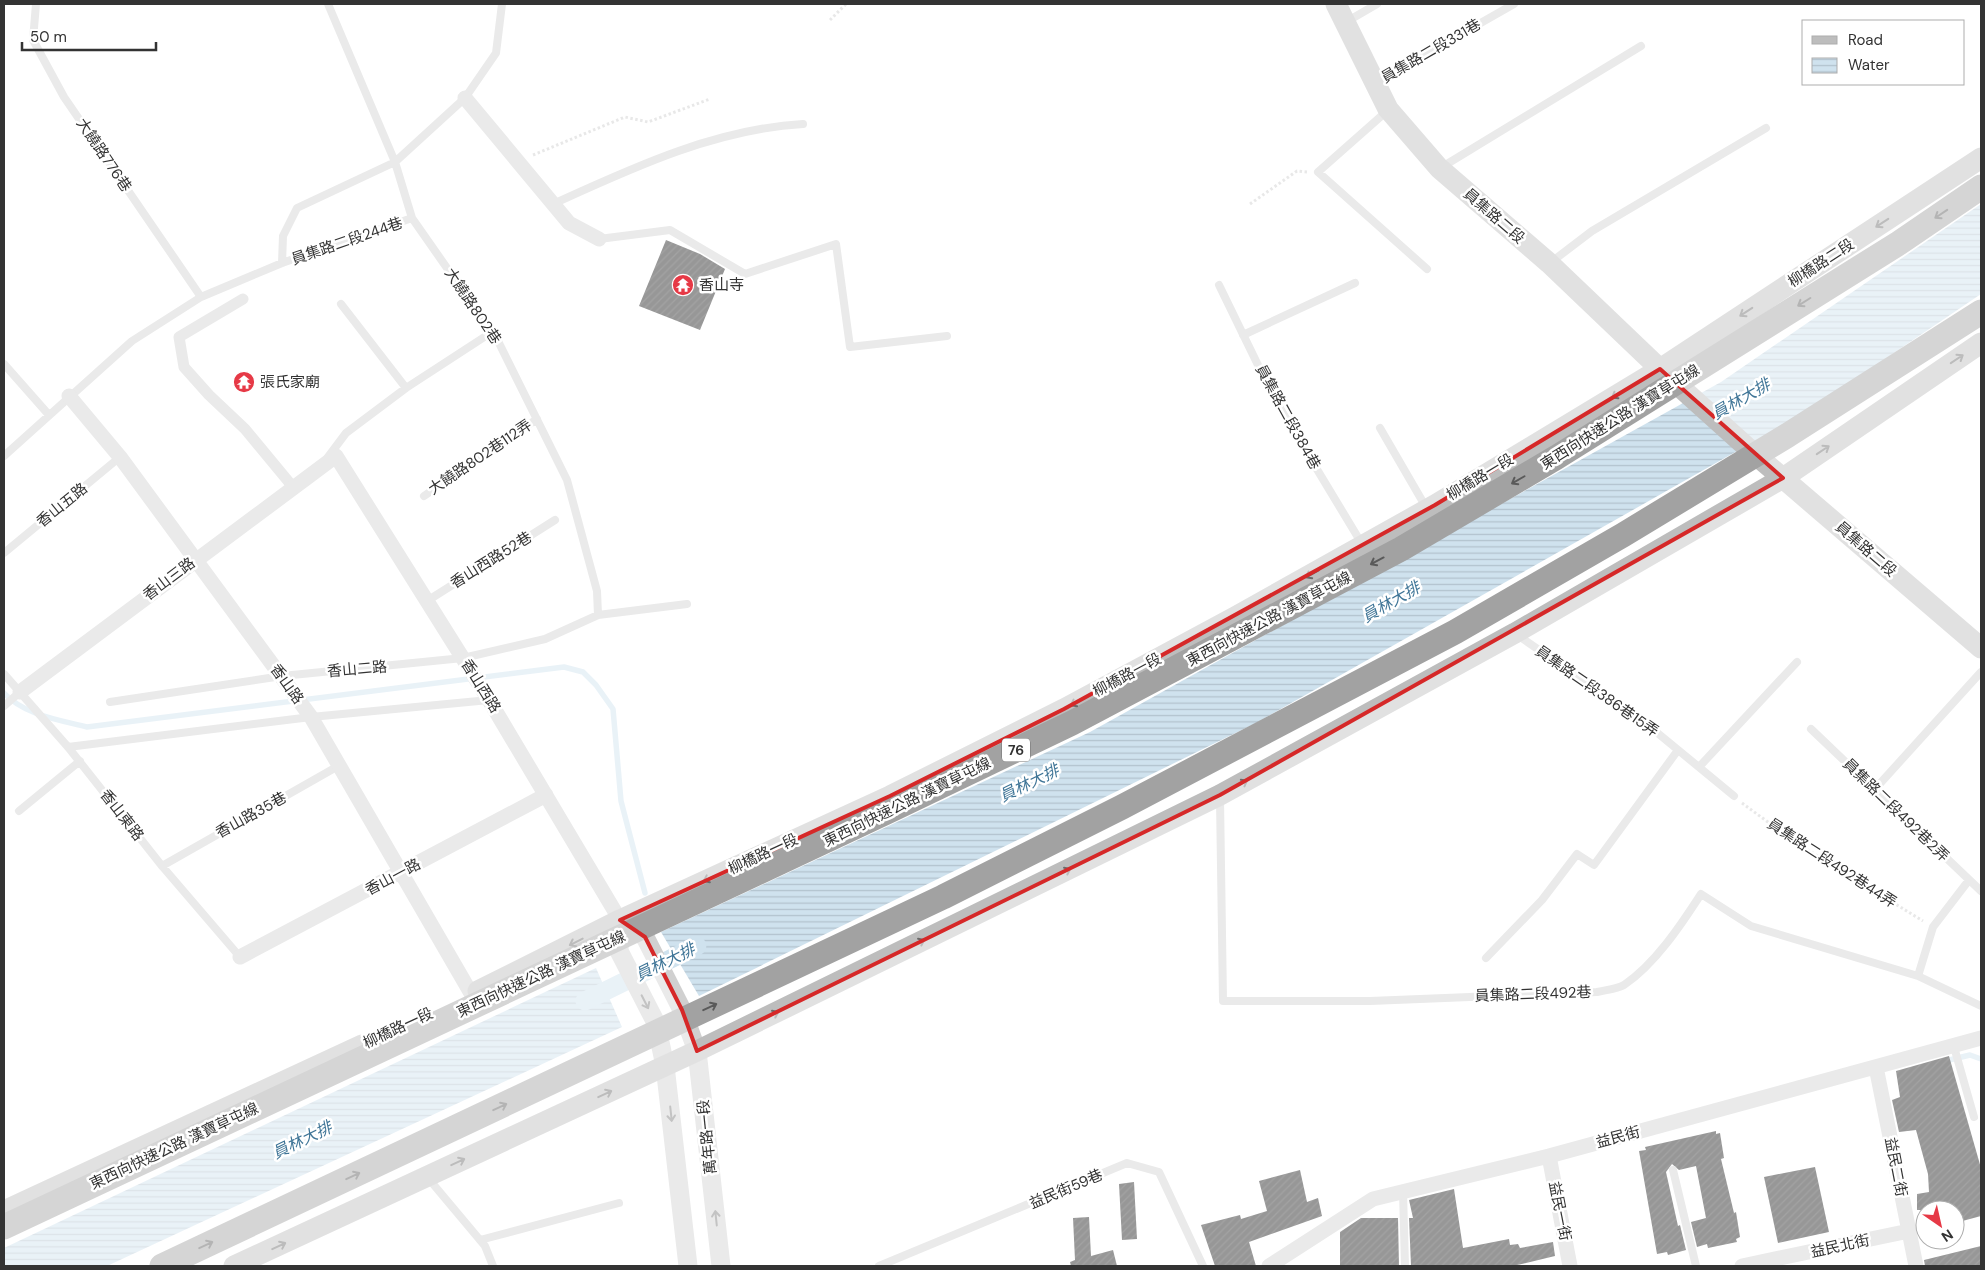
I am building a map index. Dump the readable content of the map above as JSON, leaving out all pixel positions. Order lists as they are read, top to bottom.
{
  "streets": {
    "highway": ["東西向快速公路 漢寶草屯線", "76"],
    "main road": ["員集路二段", "柳橋路二段", "柳橋路一段"],
    "street": [
      "香山三路",
      "香山路",
      "香山西路",
      "香山一路",
      "萬年路一段",
      "益民街",
      "益民二街",
      "益民一街",
      "益民北街"
    ],
    "lane": [
      "員集路二段331巷",
      "大饒路776巷",
      "員集路二段244巷",
      "大饒路802巷",
      "員集路二段384巷",
      "大饒路802巷112弄",
      "香山五路",
      "香山西路52巷",
      "香山二路",
      "員集路二段386巷15弄",
      "員集路二段492巷2弄",
      "香山東路",
      "香山路35巷",
      "員集路二段492巷",
      "益民街59巷"
    ],
    "path": ["員集路二段492巷44弄"]
  },
  "crossings": [
    ["員集路二段331巷", "員集路二段"],
    ["大饒路776巷", "員集路二段244巷"],
    ["員集路二段", "柳橋路二段"],
    ["員集路二段", "柳橋路一段"],
    ["員集路二段244巷", "大饒路802巷"],
    ["員集路二段244巷", "香山路"],
    ["柳橋路二段", "柳橋路一段"],
    ["大饒路802巷", "大饒路802巷112弄"],
    ["大饒路802巷", "香山二路"],
    ["員集路二段384巷", "柳橋路一段"],
    ["柳橋路一段", "香山路"],
    ["柳橋路一段", "香山西路"],
    ["柳橋路一段", "萬年路一段"],
    ["香山五路", "香山路"],
    ["香山西路52巷", "香山西路"],
    ["香山三路", "香山路"],
    ["香山三路", "香山西路"],
    ["香山三路", "香山東路"],
    ["香山二路", "香山路"],
    ["香山二路", "香山西路"],
    ["香山路", "香山路35巷"],
    ["香山路", "香山一路"],
    ["香山西路", "香山一路"],
    ["香山西路", "萬年路一段"],
    ["員集路二段386巷15弄", "員集路二段492巷44弄"],
    ["香山東路", "香山路35巷"],
    ["香山東路", "香山一路"],
    ["益民街", "益民二街"],
    ["益民街", "益民一街"],
    ["益民二街", "益民北街"]
  ],
  "water": ["員林大排"],
  "places": {
    "temple": ["香山寺", "張氏家廟"]
  },
  "legend": ["Road", "Water"],
  "scale_bar": "50 m",
  "north": "bottom right"
}
